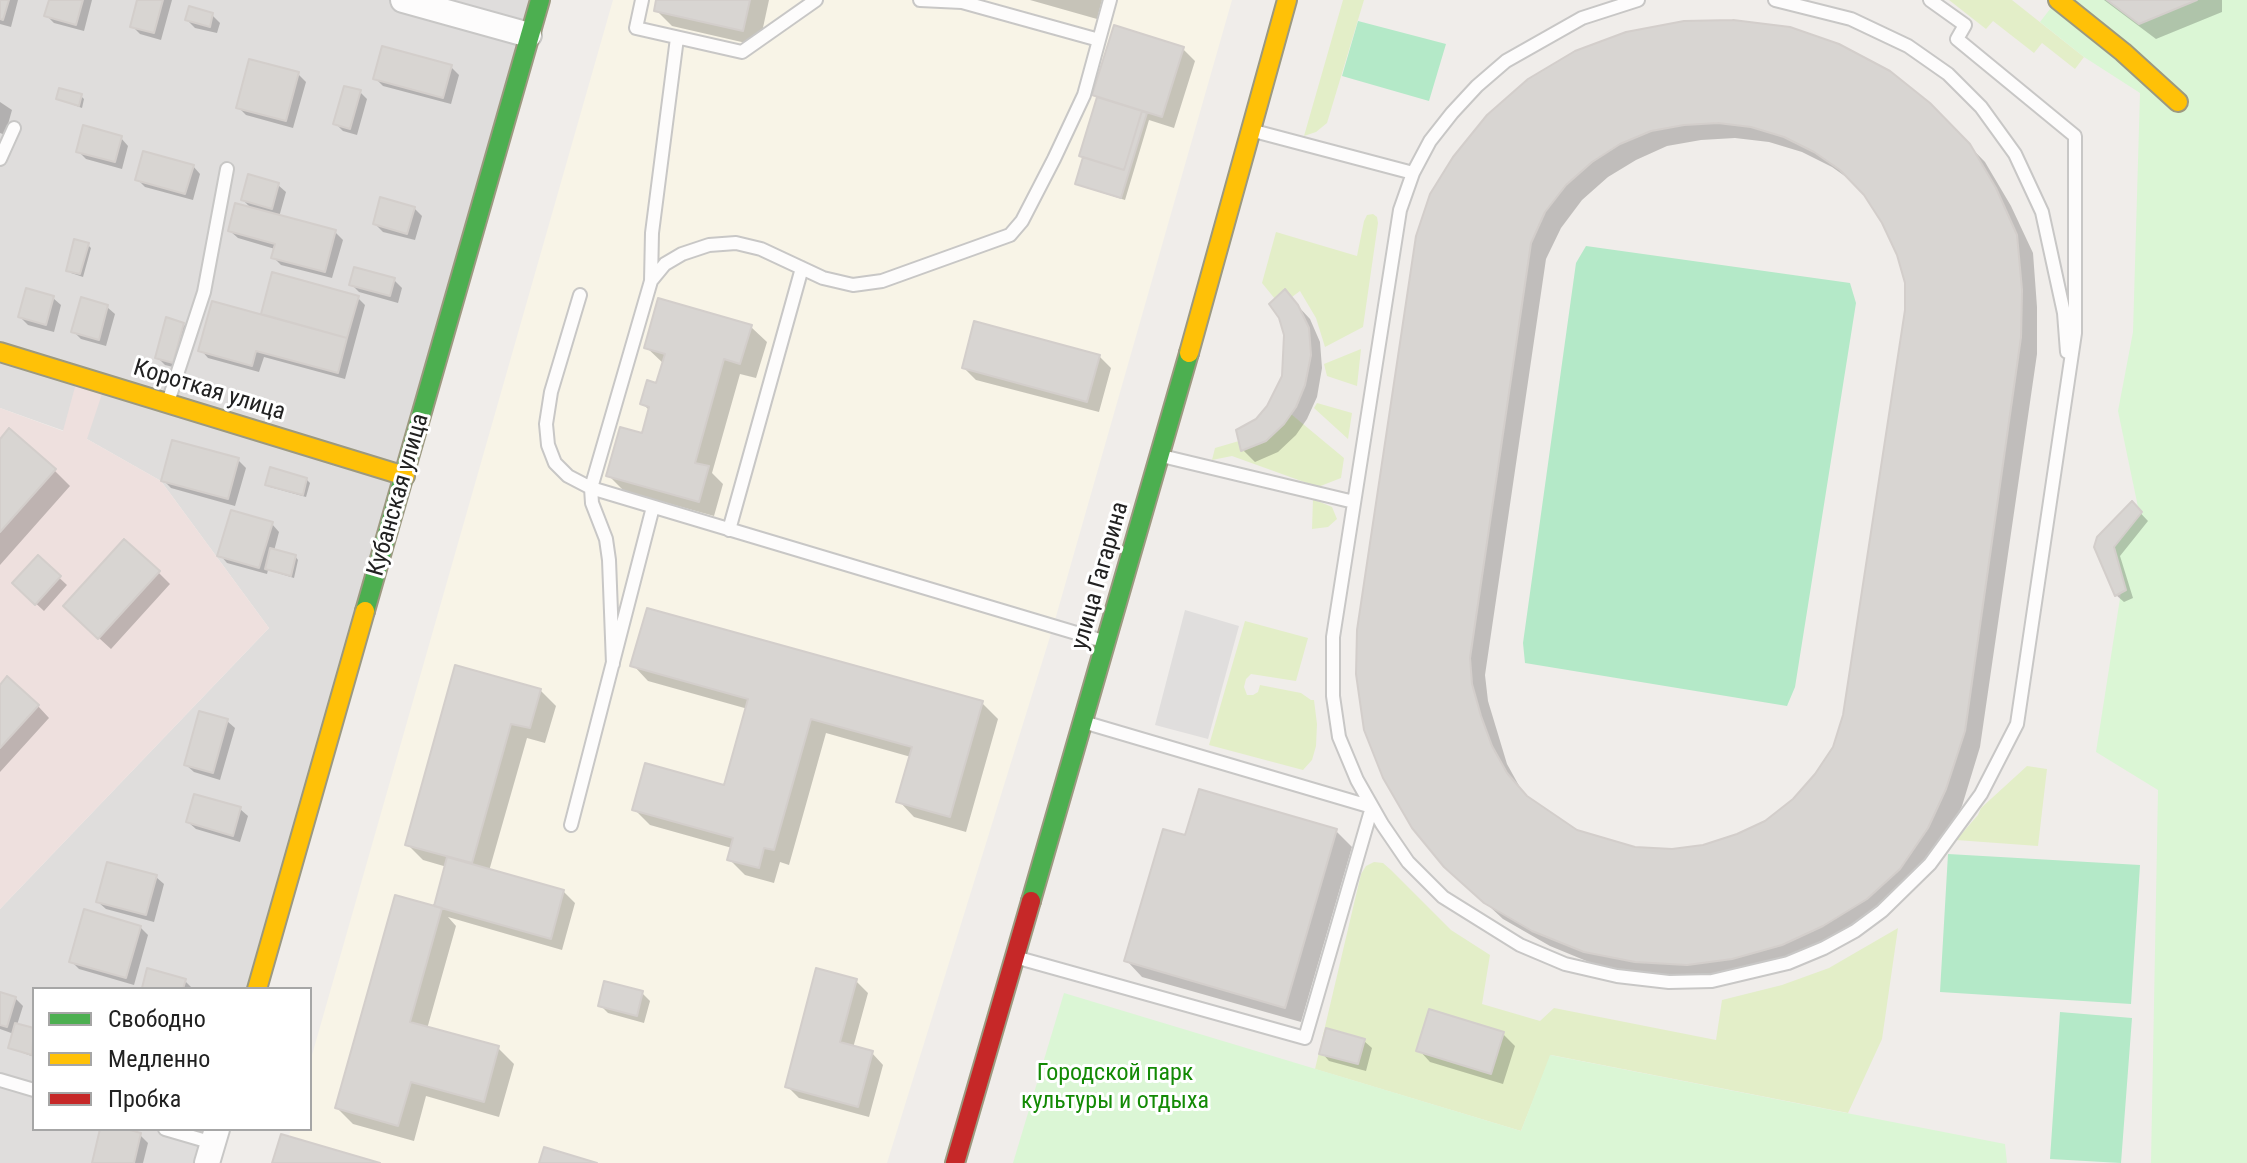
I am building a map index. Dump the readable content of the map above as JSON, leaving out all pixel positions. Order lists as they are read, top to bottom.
{
  "streets": {
    "street": ["Короткая улица", "Кубанская улица", "улица Гагарина"]
  },
  "crossings": [
    ["Короткая улица", "Кубанская улица"]
  ],
  "parks": ["Городской парк культуры и отдыха"],
  "legend": ["Свободно", "Медленно", "Пробка"]
}
